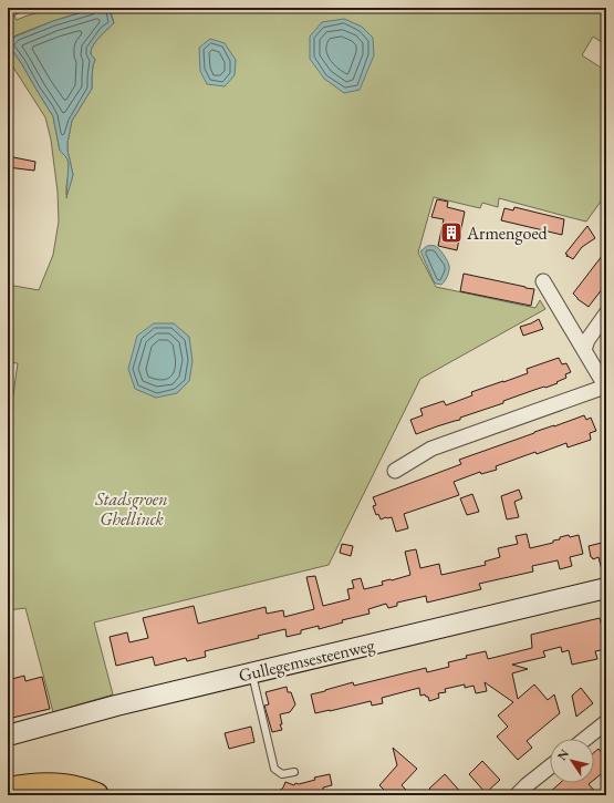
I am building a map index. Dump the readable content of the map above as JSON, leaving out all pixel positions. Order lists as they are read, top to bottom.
{
  "streets": {
    "street": ["Gullegemsesteenweg"]
  },
  "parks": ["Stadsgroen Ghellinck"],
  "places": {
    "building": ["Armengoed"]
  },
  "north": "top left"
}
